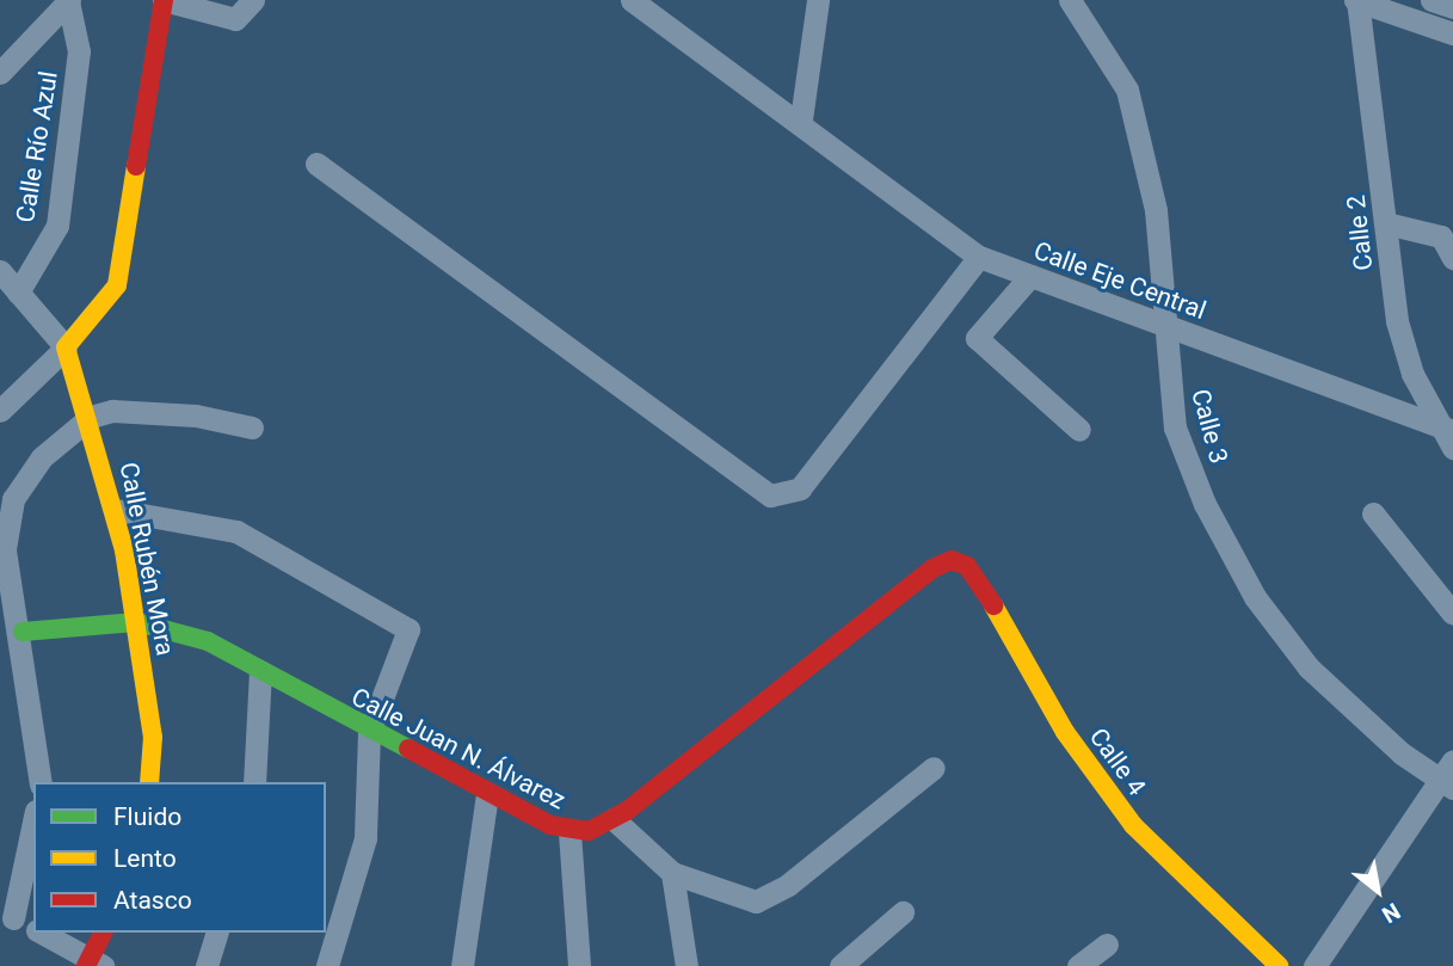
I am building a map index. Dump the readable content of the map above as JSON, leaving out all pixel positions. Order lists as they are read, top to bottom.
{
  "streets": {
    "street": [
      "Calle Río Azul",
      "Calle 2",
      "Calle Eje Central",
      "Calle 3",
      "Calle Rubén Mora",
      "Calle Juan N. Álvarez",
      "Calle 4"
    ]
  },
  "crossings": [
    ["Calle 2", "Calle Eje Central"],
    ["Calle Eje Central", "Calle 3"],
    ["Calle Rubén Mora", "Calle Juan N. Álvarez"],
    ["Calle Juan N. Álvarez", "Calle 4"]
  ],
  "legend": ["Fluido", "Lento", "Atasco"],
  "north": "bottom right"
}
